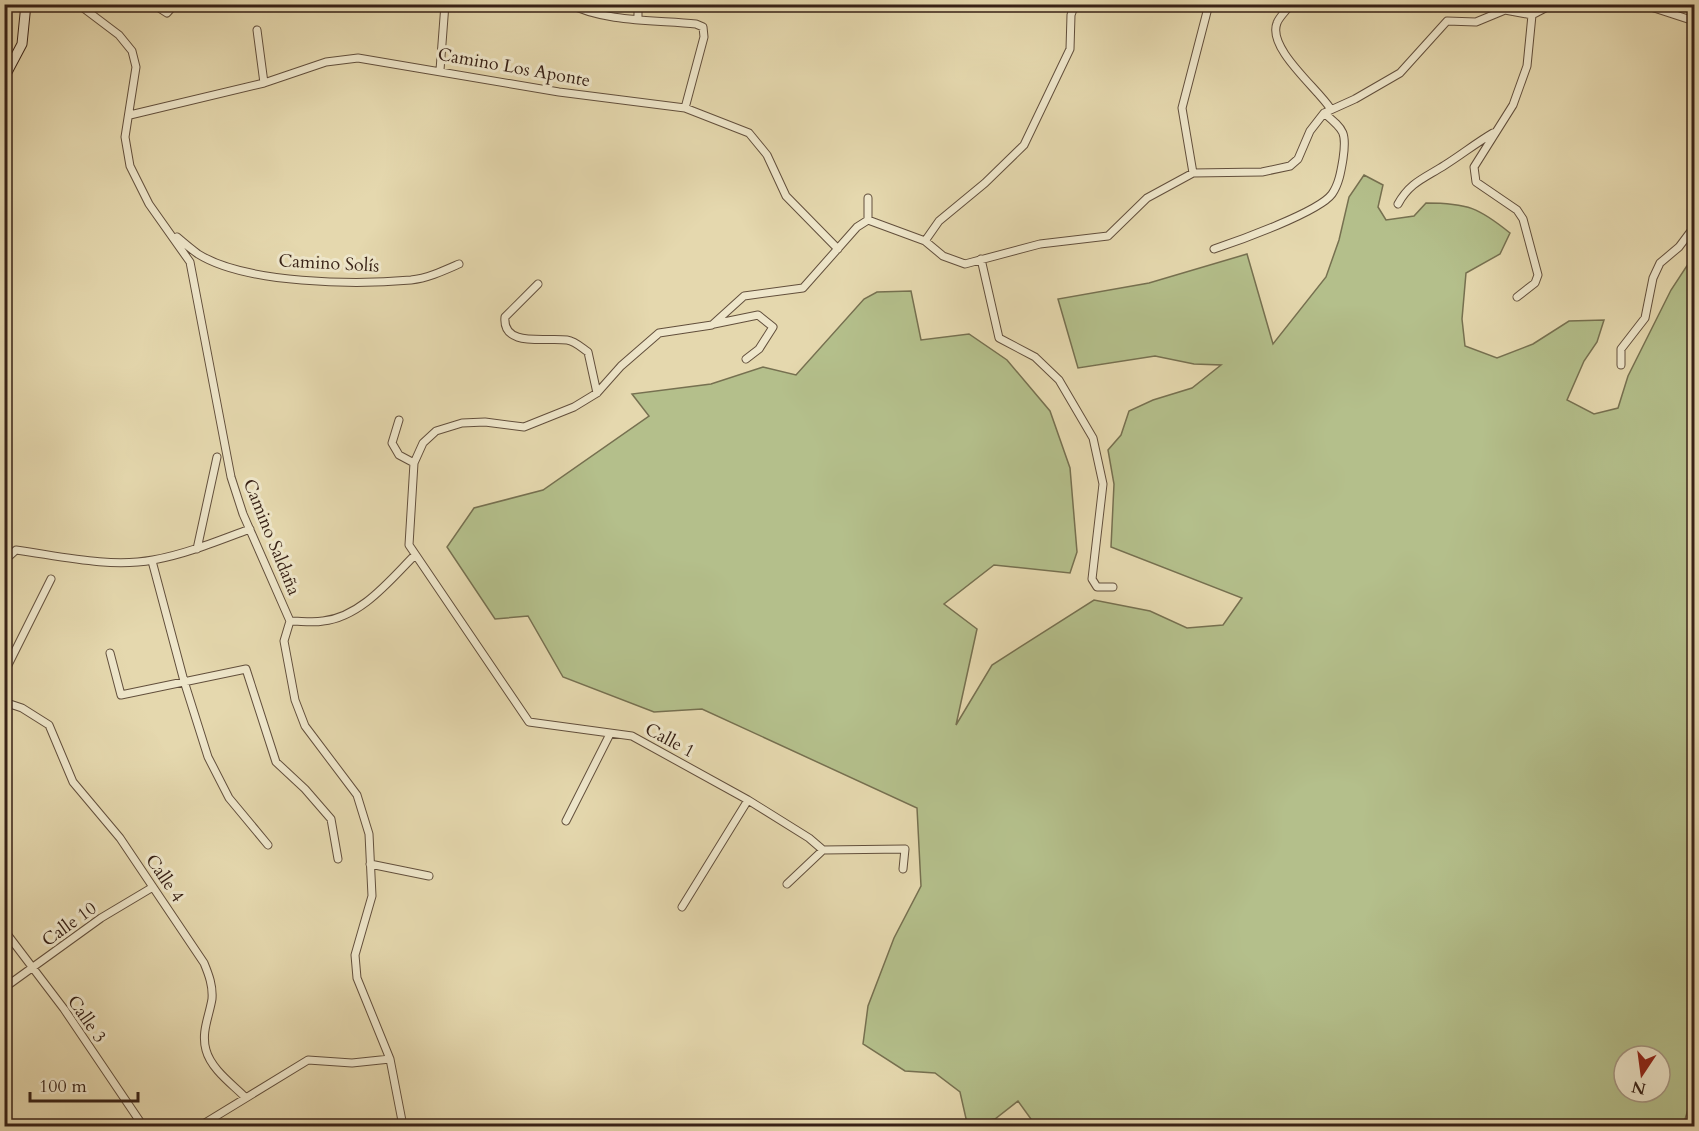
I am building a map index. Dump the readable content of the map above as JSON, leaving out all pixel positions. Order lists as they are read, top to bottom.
{
  "streets": {
    "street": [
      "Camino Los Aponte",
      "Camino Solís",
      "Camino Saldaña",
      "Calle 1",
      "Calle 4",
      "Calle 10",
      "Calle 3"
    ]
  },
  "crossings": [
    ["Camino Los Aponte", "Camino Saldaña"],
    ["Camino Solís", "Camino Saldaña"],
    ["Calle 4", "Calle 10"],
    ["Calle 10", "Calle 3"]
  ],
  "scale_bar": "100 m",
  "north": "bottom"
}
